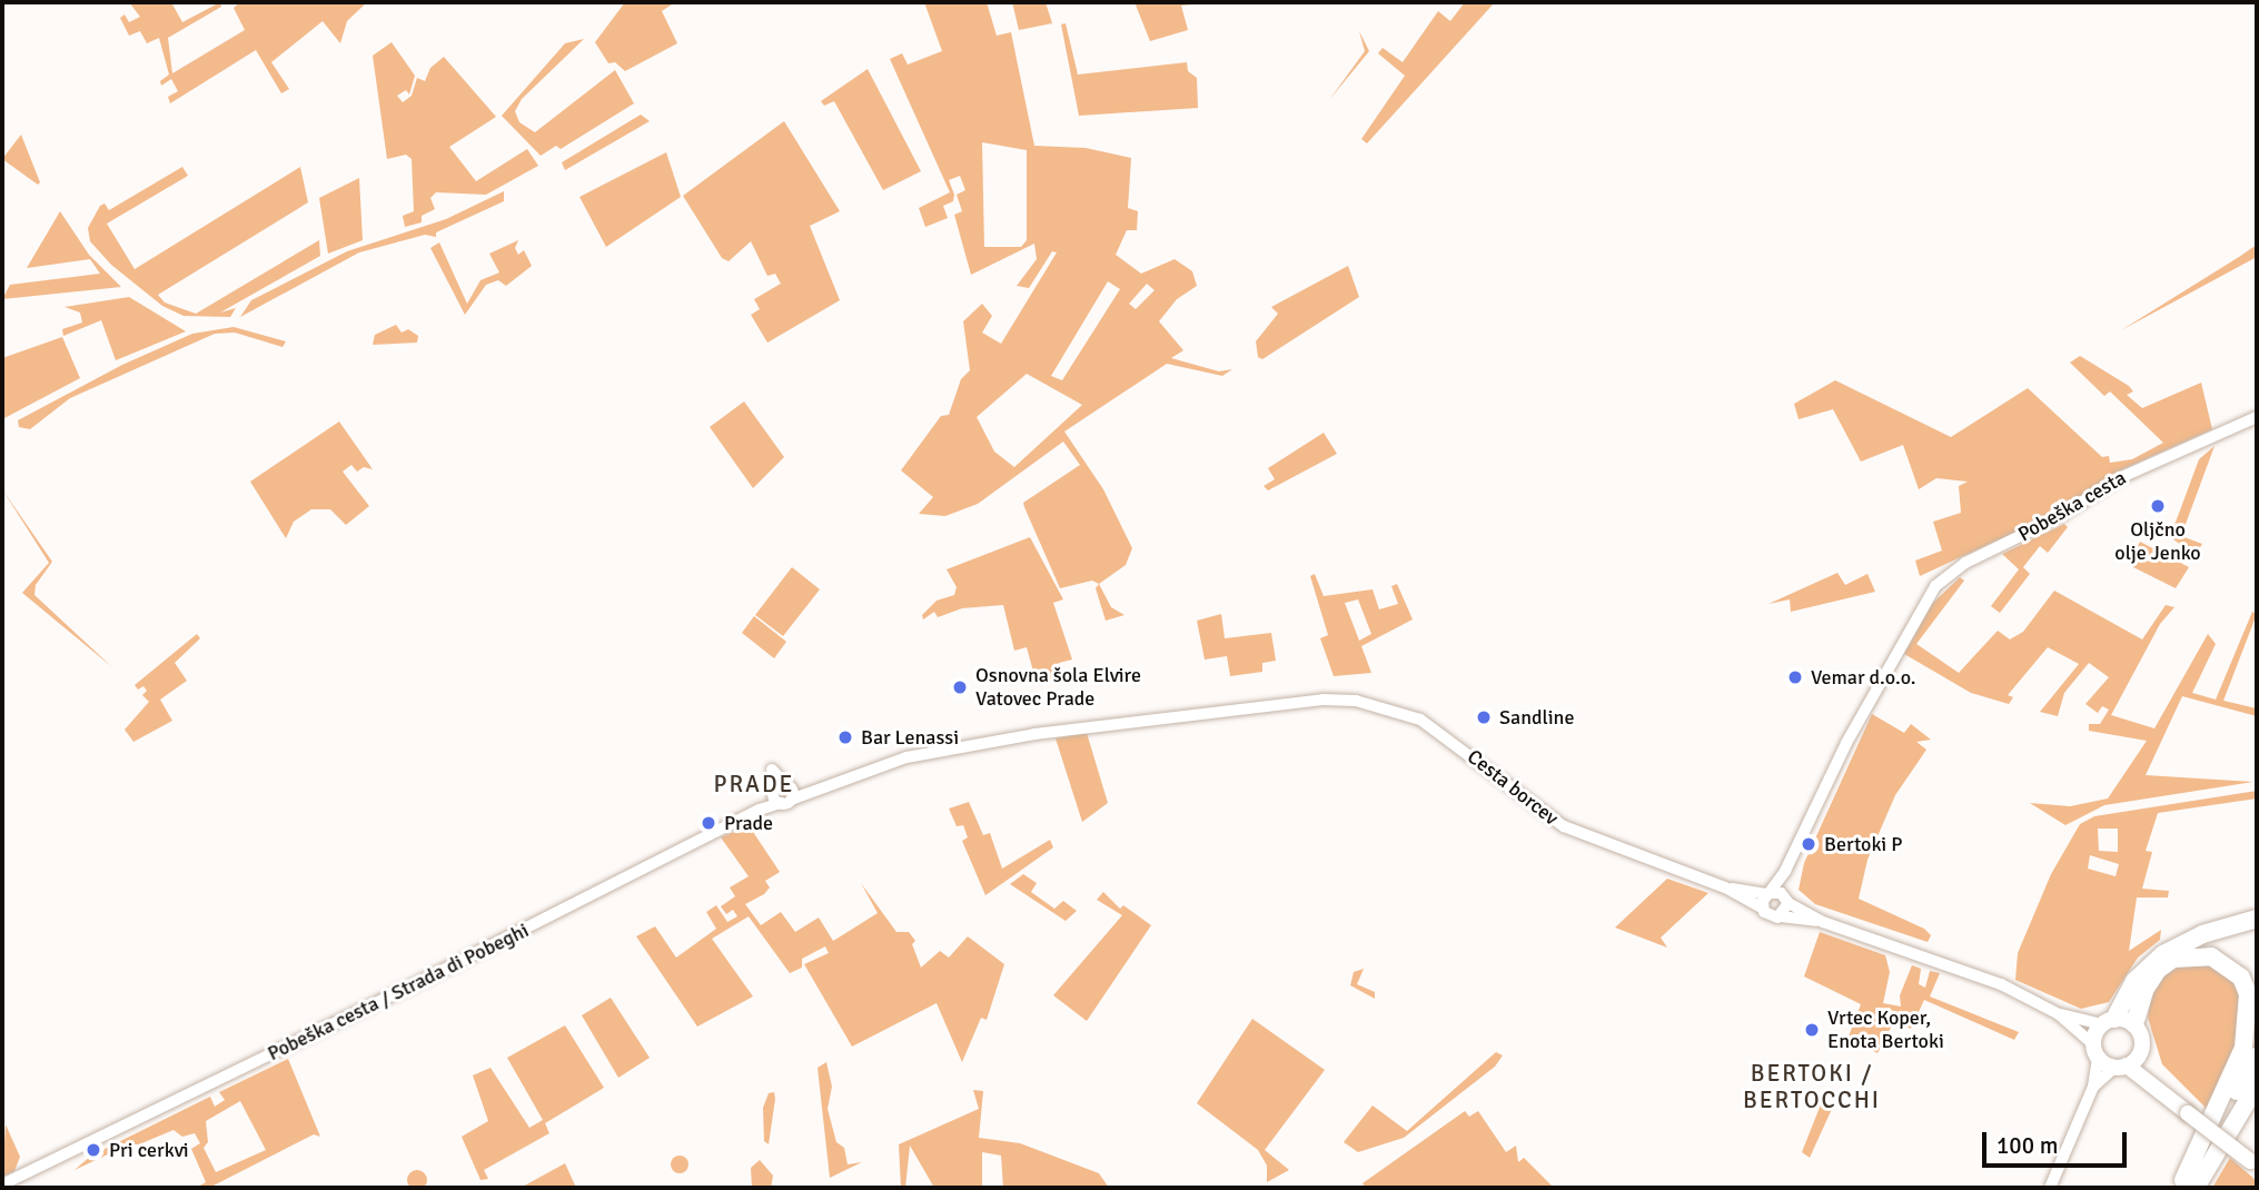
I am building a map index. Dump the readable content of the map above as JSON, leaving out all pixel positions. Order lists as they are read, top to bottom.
{
  "streets": {
    "street": ["Pobeška cesta", "Cesta borcev", "Pobeška cesta / Strada di Pobeghi"]
  },
  "crossings": [
    ["Pobeška cesta", "Cesta borcev"],
    ["Cesta borcev", "Pobeška cesta / Strada di Pobeghi"]
  ],
  "districts": ["PRADE", "BERTOKI / BERTOCCHI"],
  "places": [
    "Oljčno olje Jenko",
    "Vemar d.o.o.",
    "Osnovna šola Elvire Vatovec Prade",
    "Sandline",
    "Bar Lenassi",
    "Prade",
    "Bertoki P",
    "Vrtec Koper, Enota Bertoki",
    "Pri cerkvi"
  ],
  "scale_bar": "100 m"
}
